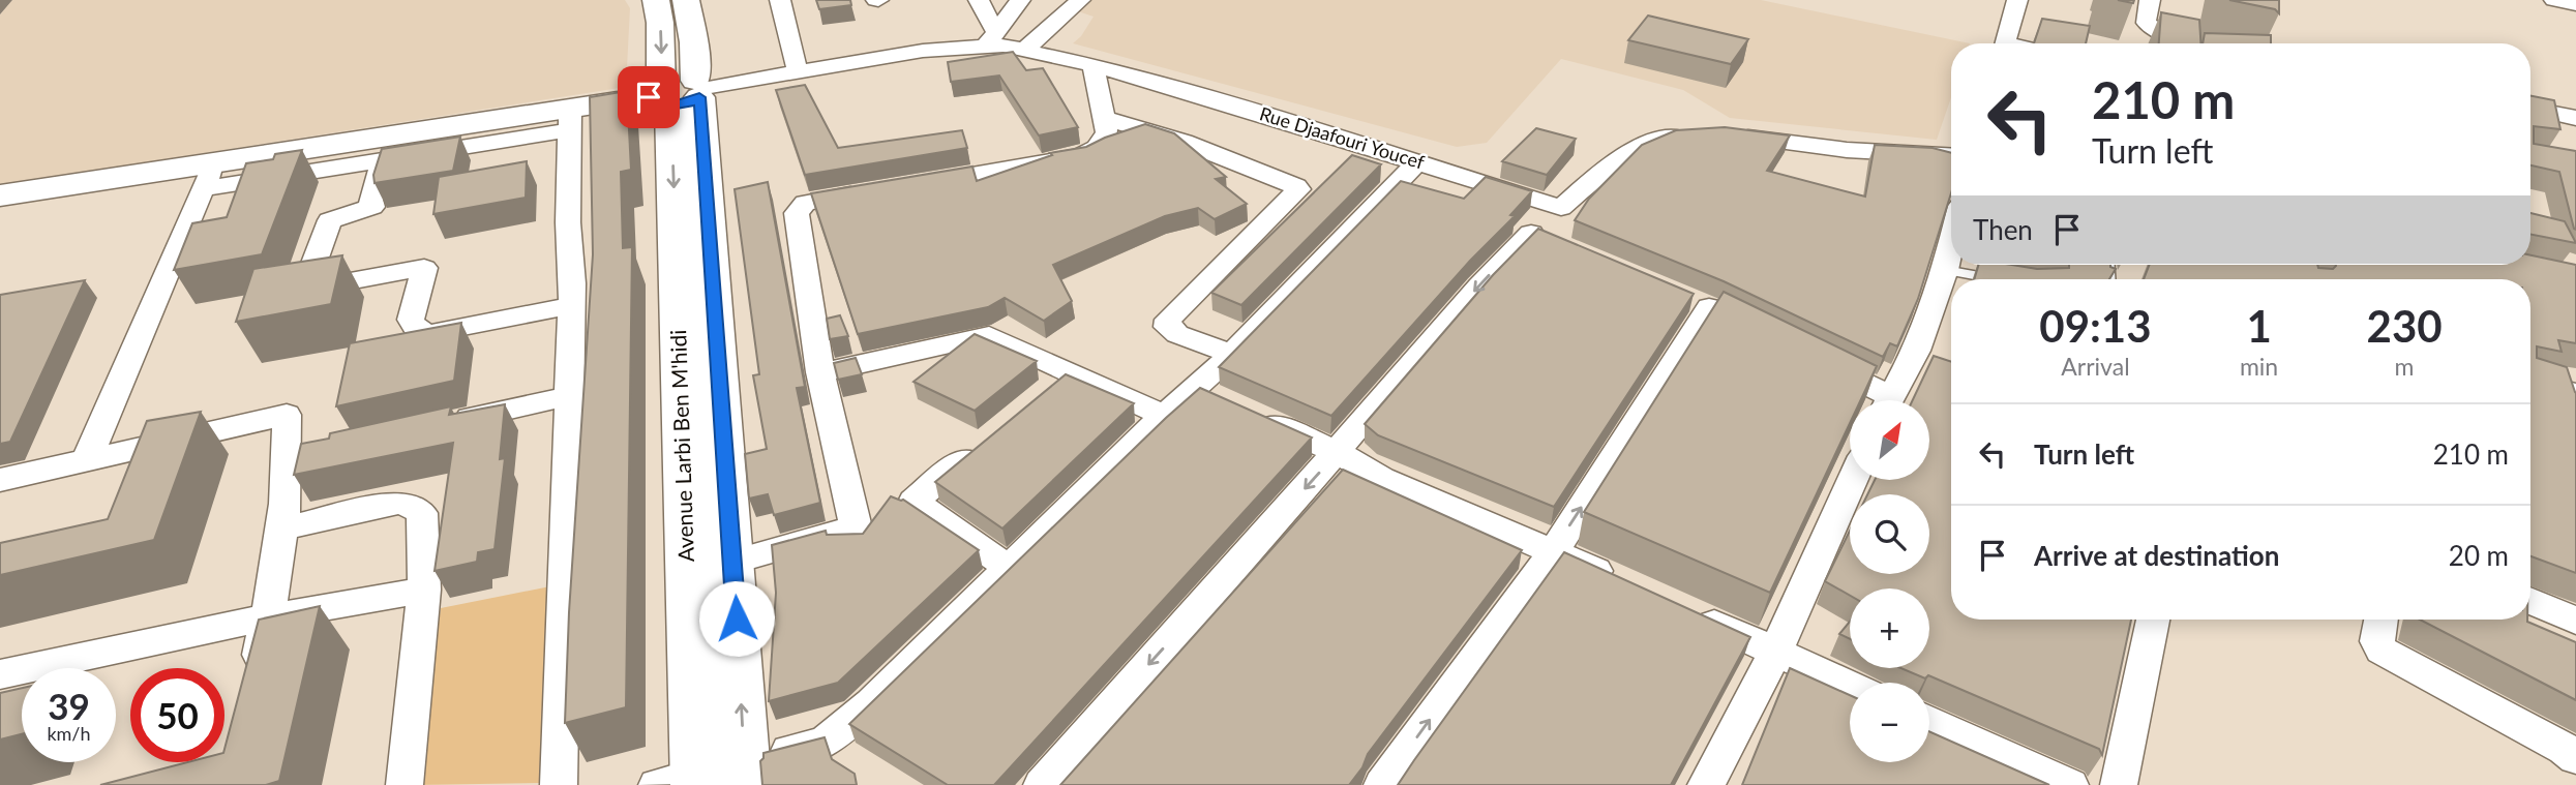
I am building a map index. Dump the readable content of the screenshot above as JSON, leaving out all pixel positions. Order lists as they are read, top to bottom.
{
  "streets": {
    "main road": ["Avenue Larbi Ben M'hidi"],
    "street": ["Rue Djaafouri Youcef"]
  },
  "crossings": [
    ["Rue Djaafouri Youcef", "Avenue Larbi Ben M'hidi"]
  ],
  "north": "top right",
  "page": {
    "turn": ["210 m", "Turn left"],
    "then": "Then",
    "eta": [
      "09:13",
      "Arrival",
      "1",
      "min",
      "230",
      "m"
    ],
    "map_buttons": ["+", "−"],
    "list": [
      {
        "name": "Turn left",
        "value": "210 m"
      },
      {
        "name": "Arrive at destination",
        "value": "20 m"
      }
    ],
    "speed": "39 km/h",
    "limit": "50"
  }
}
